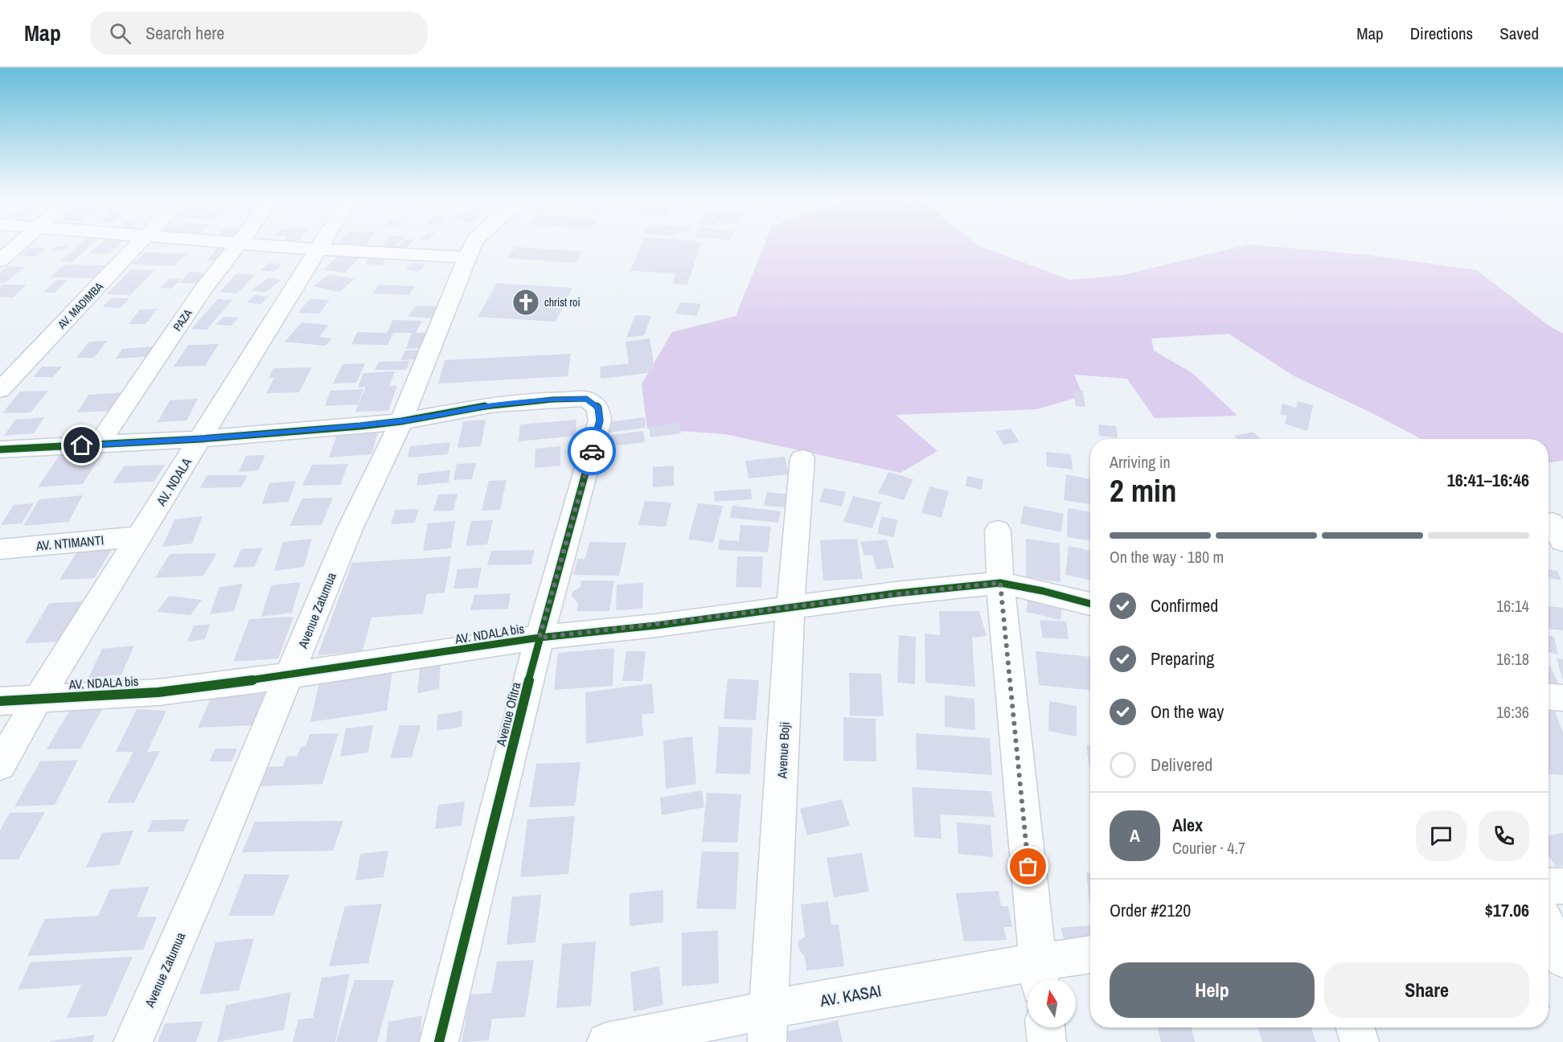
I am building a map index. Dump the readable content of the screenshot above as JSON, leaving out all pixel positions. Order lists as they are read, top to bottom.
{
  "streets": {
    "street": [
      "AV. MADIMBA",
      "PAZA",
      "AV. NDALA",
      "AV. NTIMANTI",
      "Avenue Zatumua",
      "AV. NDALA bis",
      "Avenue Ofitra",
      "Avenue Boji",
      "AV. KASAI"
    ]
  },
  "crossings": [
    ["AV. NDALA", "AV. NTIMANTI"],
    ["AV. NDALA", "AV. NDALA bis"],
    ["Avenue Zatumua", "AV. NDALA bis"],
    ["Avenue Zatumua", "Avenue Ofitra"],
    ["AV. NDALA bis", "Avenue Ofitra"],
    ["AV. NDALA bis", "Avenue Boji"],
    ["Avenue Boji", "AV. KASAI"]
  ],
  "places": {
    "church": ["christ roi"]
  },
  "north": "top",
  "page": {
    "header": "Map",
    "search": "Search here",
    "nav": ["Map", "Directions", "Saved"],
    "heading": ["2 min", "Arriving in", "16:41–16:46"],
    "panel": [
      "Alex",
      "Courier · 4.7",
      "Order #2120",
      "$17.06"
    ],
    "bar": "On the way · 180 m",
    "list": [
      ["Confirmed", "16:14"],
      ["Preparing", "16:18"],
      ["On the way", "16:36"],
      "Delivered"
    ],
    "round": "A",
    "buttons": ["Help", "Share"]
  }
}
